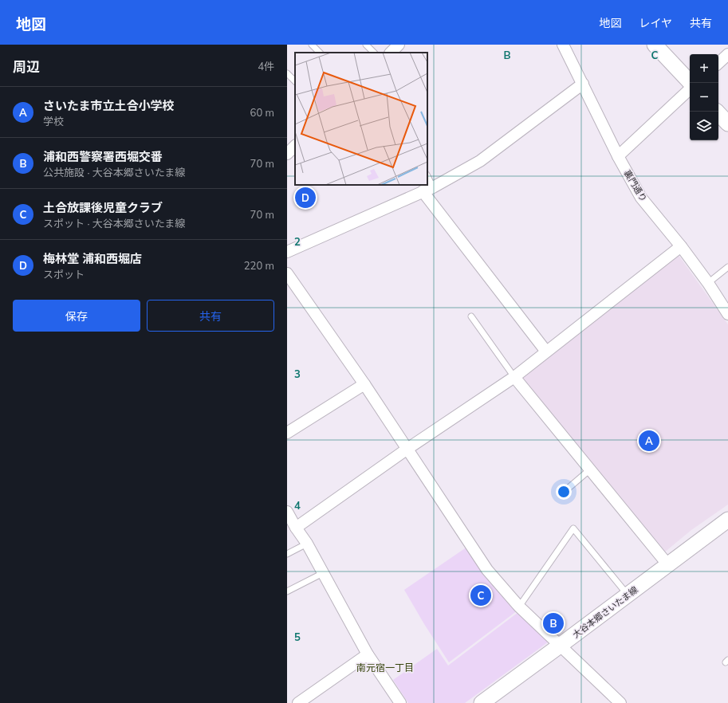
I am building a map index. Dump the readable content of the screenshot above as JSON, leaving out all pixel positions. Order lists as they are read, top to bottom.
{
  "streets": {
    "main road": ["大谷本郷さいたま線"],
    "street": ["裏門通り"]
  },
  "districts": ["南元宿一丁目"],
  "page": {
    "header": "地図",
    "nav": ["地図", "レイヤ", "共有"],
    "heading": ["周辺", "4件"],
    "map_buttons": ["+", "−"],
    "list": [
      {
        "mark": "A",
        "name": "さいたま市立土合小学校",
        "note": "学校",
        "value": "60 m"
      },
      {
        "mark": "B",
        "name": "浦和西警察署西堀交番",
        "note": "公共施設 · 大谷本郷さいたま線",
        "value": "70 m"
      },
      {
        "mark": "C",
        "name": "土合放課後児童クラブ",
        "note": "スポット · 大谷本郷さいたま線",
        "value": "70 m"
      },
      {
        "mark": "D",
        "name": "梅林堂 浦和西堀店",
        "note": "スポット",
        "value": "220 m"
      }
    ],
    "pins": [
      "D",
      "A",
      "C",
      "B"
    ],
    "buttons": ["保存", "共有"]
  },
  "grid": {
    "columns": ["B", "C"],
    "rows": [
      "2",
      "3",
      "4",
      "5"
    ]
  }
}
